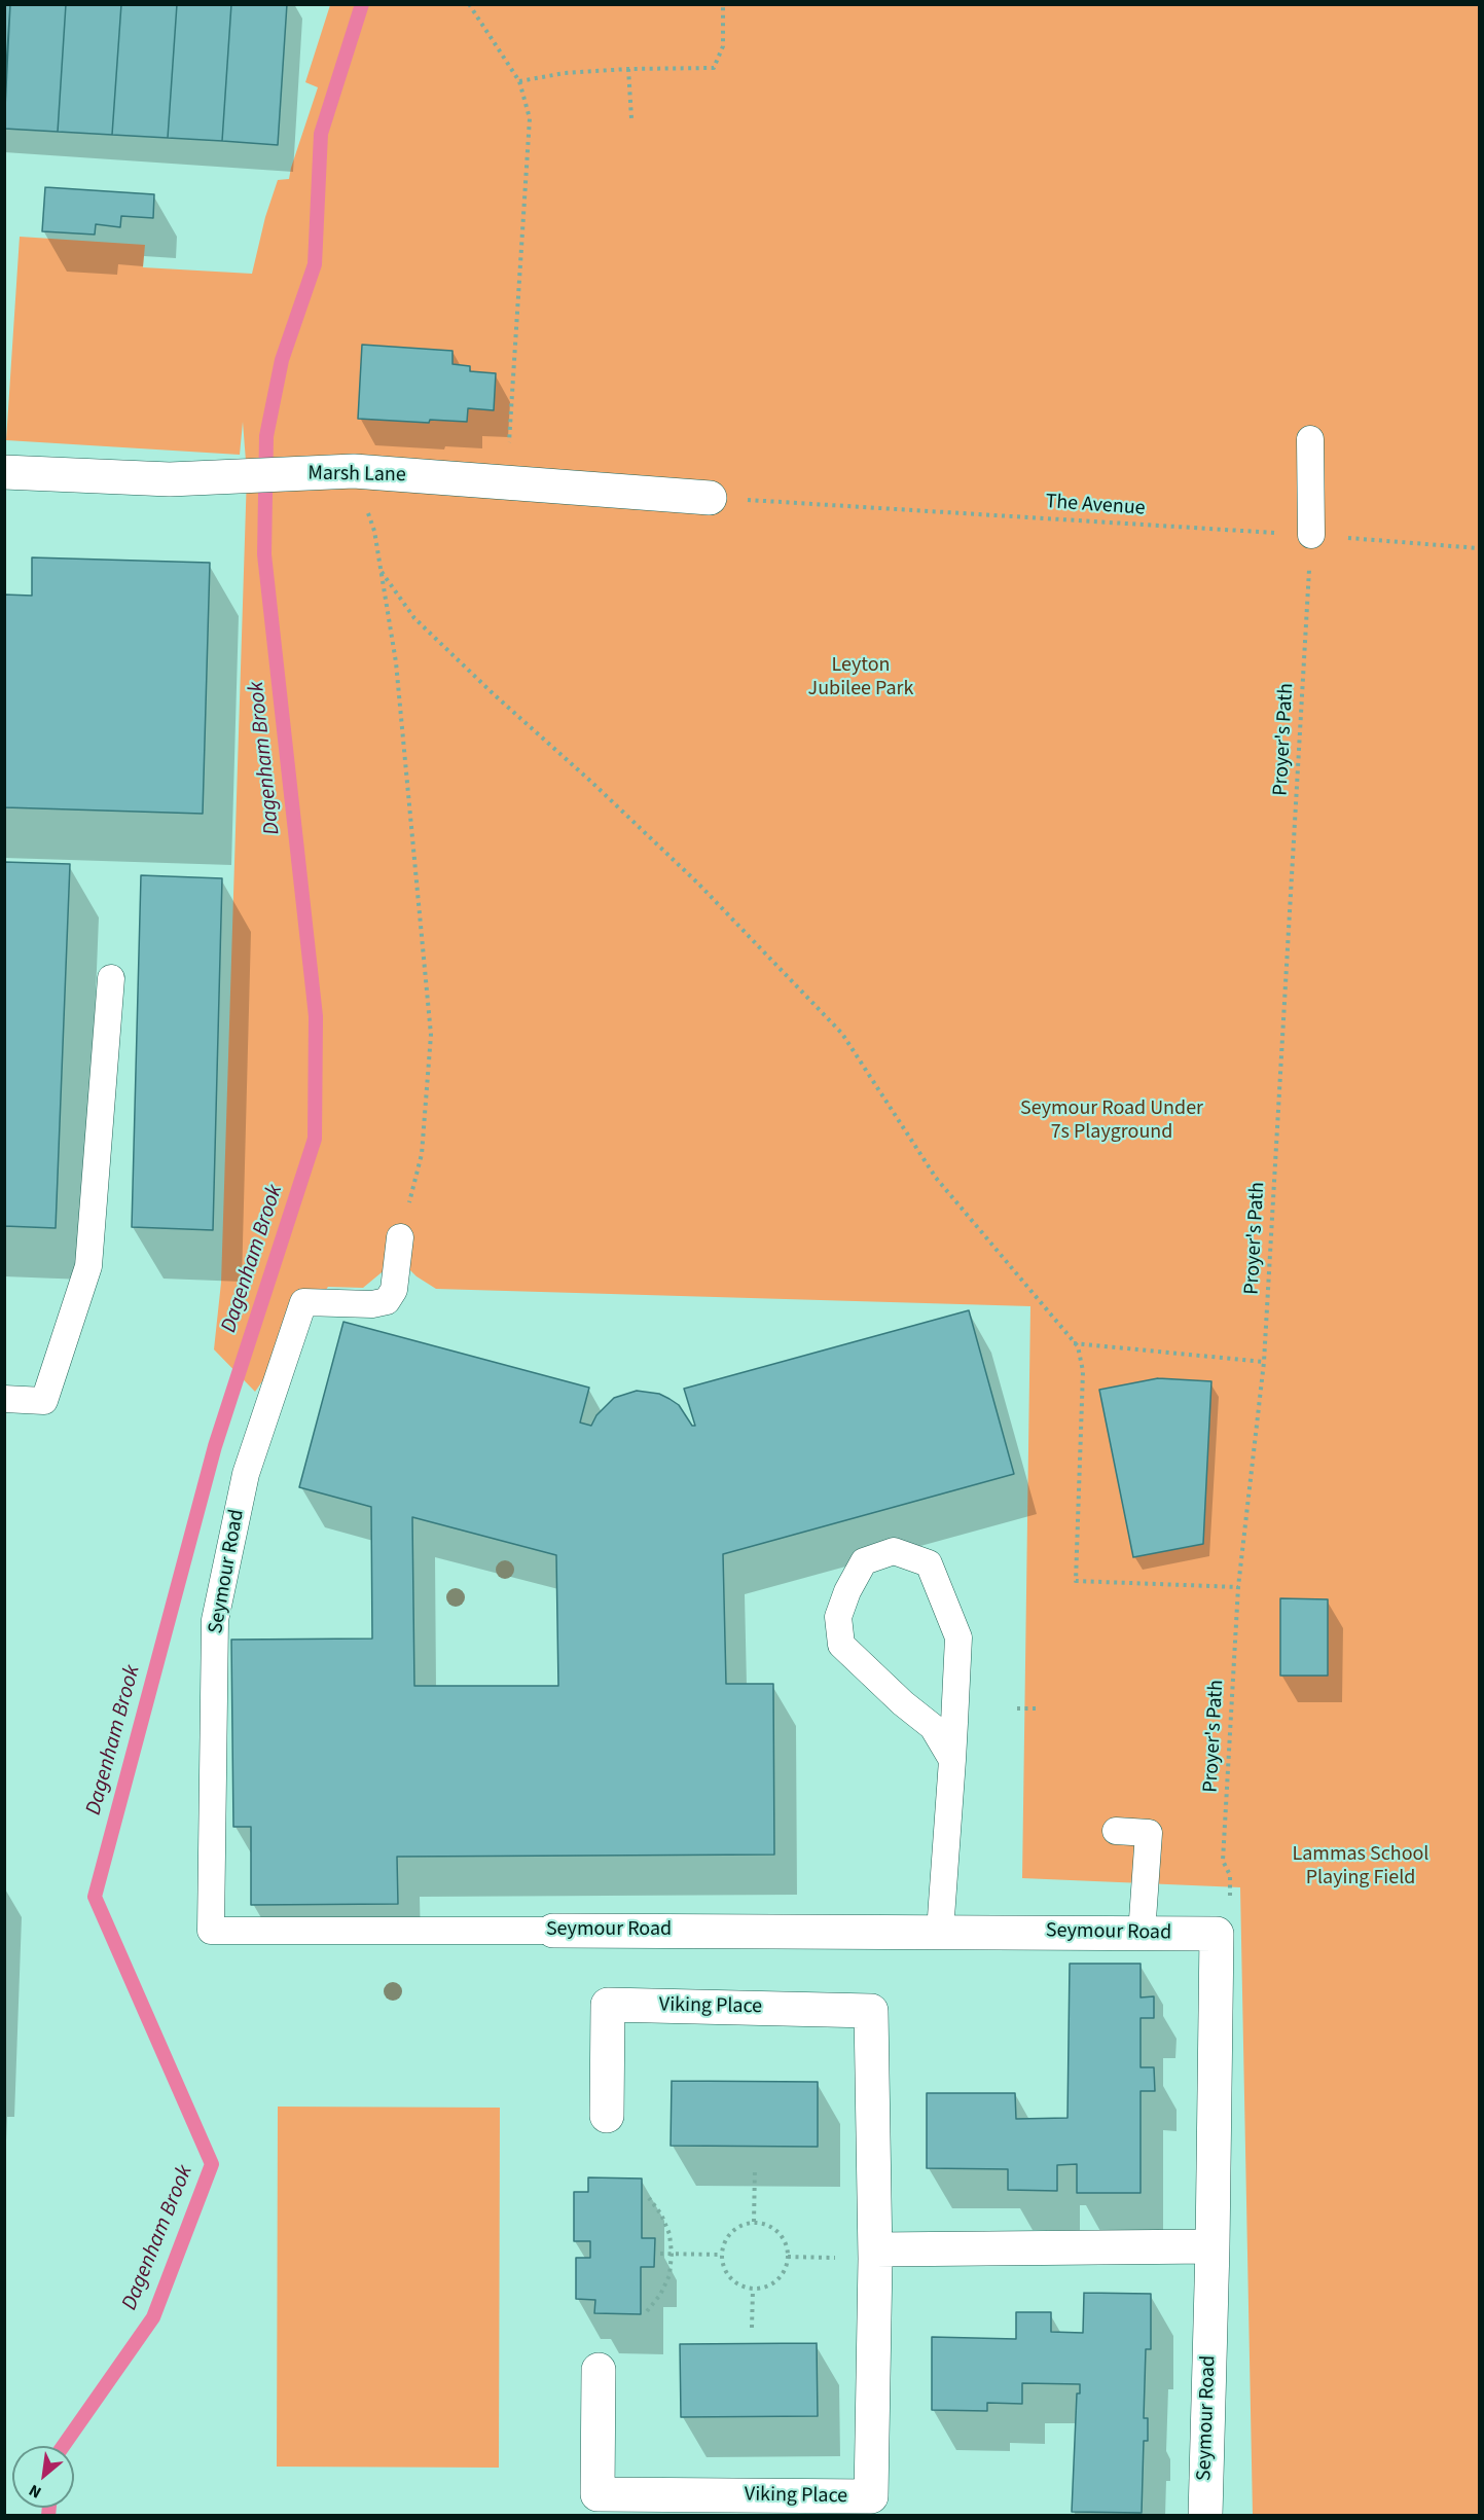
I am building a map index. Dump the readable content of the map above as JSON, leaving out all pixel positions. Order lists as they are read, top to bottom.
{
  "streets": {
    "street": ["Marsh Lane", "Seymour Road", "Viking Place"],
    "path": ["The Avenue", "Proyer's Path"]
  },
  "crossings": [
    ["Marsh Lane", "The Avenue"],
    ["The Avenue", "Proyer's Path"],
    ["Proyer's Path", "Seymour Road"]
  ],
  "water": ["Dagenham Brook"],
  "parks": ["Leyton Jubilee Park", "Seymour Road Under 7s Playground", "Lammas School Playing Field"],
  "north": "bottom left"
}
